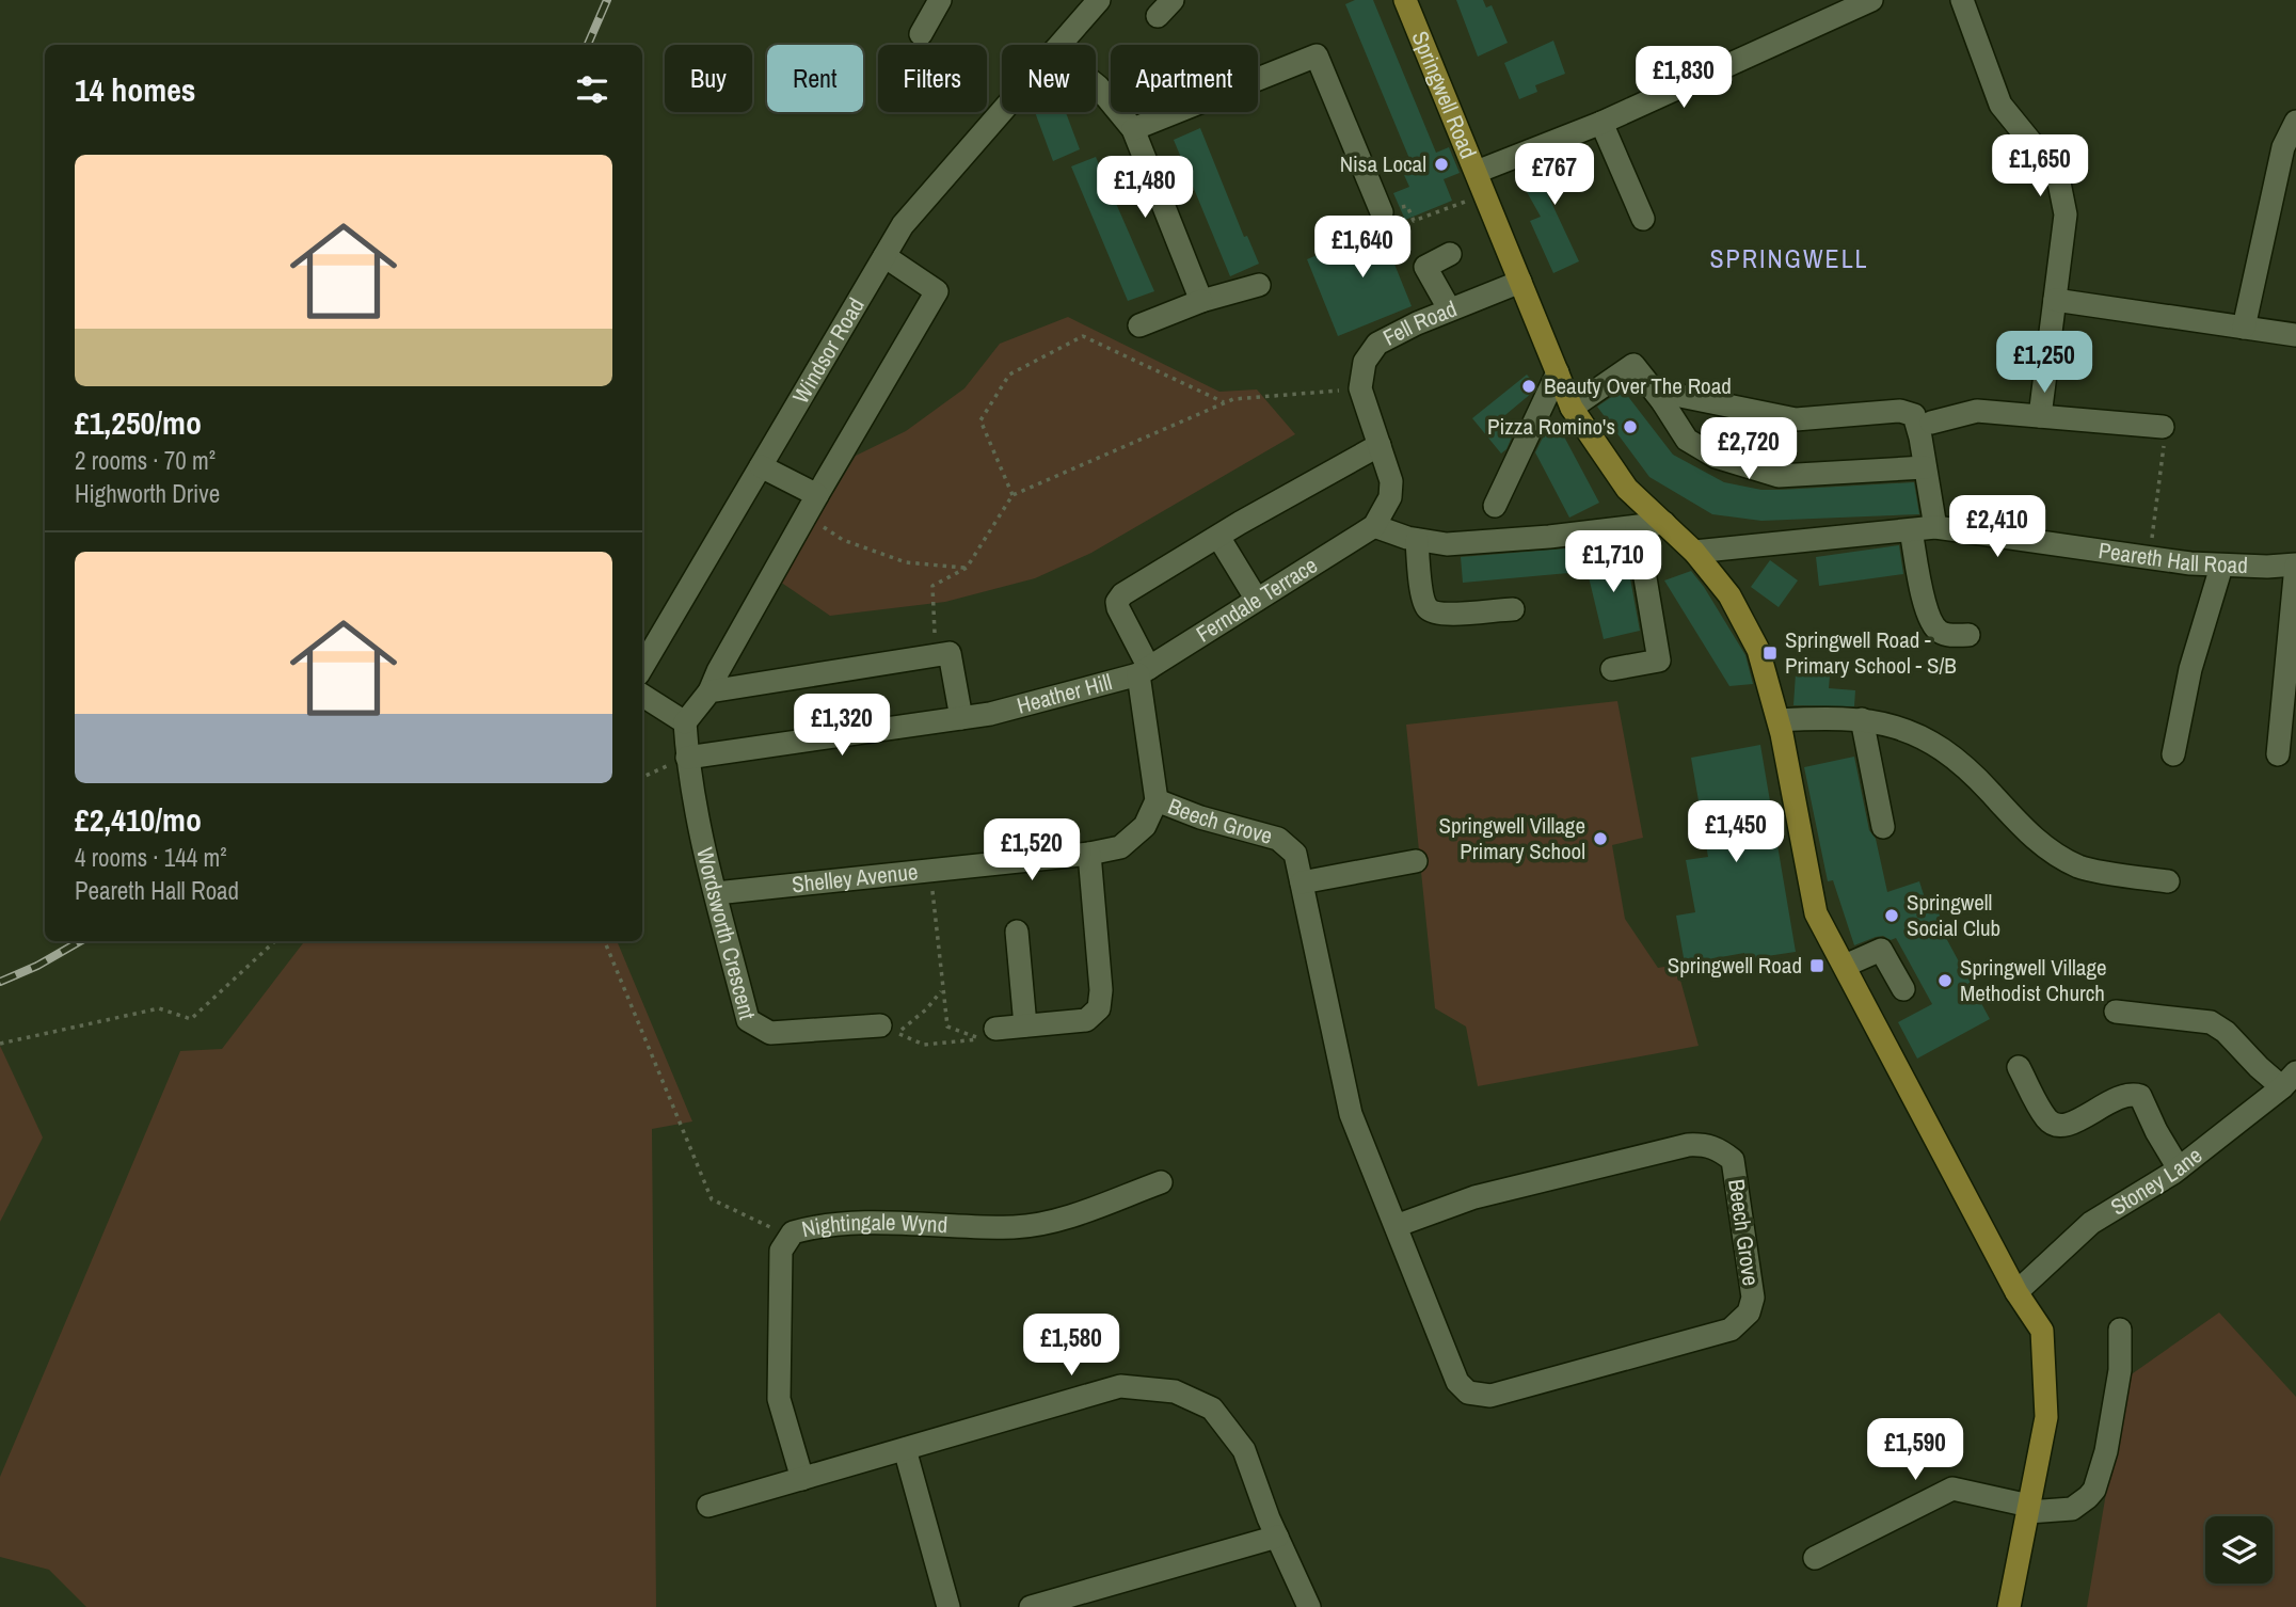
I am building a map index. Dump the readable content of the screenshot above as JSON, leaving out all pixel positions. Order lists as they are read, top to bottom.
{
  "streets": {
    "main road": ["Springwell Road"],
    "street": [
      "Fell Road",
      "Windsor Road",
      "Peareth Hall Road",
      "Ferndale Terrace",
      "Heather Hill",
      "Beech Grove",
      "Shelley Avenue",
      "Wordsworth Crescent",
      "Stoney Lane",
      "Nightingale Wynd"
    ]
  },
  "crossings": [
    ["Springwell Road", "Fell Road"],
    ["Springwell Road", "Peareth Hall Road"],
    ["Springwell Road", "Stoney Lane"],
    ["Ferndale Terrace", "Heather Hill"],
    ["Heather Hill", "Wordsworth Crescent"],
    ["Beech Grove", "Shelley Avenue"],
    ["Shelley Avenue", "Wordsworth Crescent"]
  ],
  "districts": ["SPRINGWELL"],
  "places": {
    "other": [
      "Nisa Local",
      "Beauty Over The Road",
      "Pizza Romino's",
      "Springwell Village Primary School",
      "Springwell Social Club",
      "Springwell Village Methodist Church"
    ],
    "transit": ["Springwell Road - Primary School - S/B", "Springwell Road"]
  },
  "page": {
    "chip": [
      "Buy",
      "Rent",
      "Filters",
      "New",
      "Apartment"
    ],
    "heading": "14 homes",
    "price": [
      "£1,830",
      "£1,650",
      "£767",
      "£1,480",
      "£1,640",
      "£1,250",
      "£2,720",
      "£2,410",
      "£1,710",
      "£1,320",
      "£1,450",
      "£1,520",
      "£1,580",
      "£1,590"
    ],
    "list": [
      {
        "name": "£1,250/mo",
        "note": "2 rooms · 70 m² · Highworth Drive"
      },
      {
        "name": "£2,410/mo",
        "note": "4 rooms · 144 m² · Peareth Hall Road"
      }
    ]
  }
}
